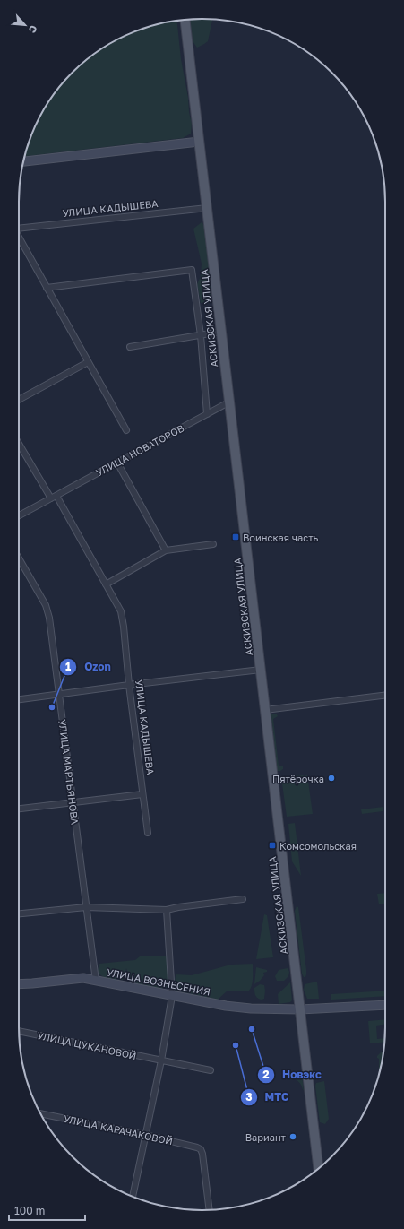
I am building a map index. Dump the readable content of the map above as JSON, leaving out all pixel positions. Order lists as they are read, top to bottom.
{
  "streets": {
    "main road": ["АСКИЗСКАЯ УЛИЦА"],
    "street": [
      "УЛИЦА КАДЫШЕВА",
      "УЛИЦА НОВАТОРОВ",
      "УЛИЦА МАРТЬЯНОВА",
      "УЛИЦА ВОЗНЕСЕНИЯ",
      "УЛИЦА ЦУКАНОВОЙ",
      "УЛИЦА КАРАЧАКОВОЙ"
    ]
  },
  "crossings": [
    ["УЛИЦА КАДЫШЕВА", "АСКИЗСКАЯ УЛИЦА"],
    ["УЛИЦА КАДЫШЕВА", "УЛИЦА НОВАТОРОВ"],
    ["АСКИЗСКАЯ УЛИЦА", "УЛИЦА НОВАТОРОВ"],
    ["АСКИЗСКАЯ УЛИЦА", "УЛИЦА ВОЗНЕСЕНИЯ"],
    ["УЛИЦА МАРТЬЯНОВА", "УЛИЦА ВОЗНЕСЕНИЯ"]
  ],
  "places": {
    "transit": ["Воинская часть", "Комсомольская"],
    "other": [
      "Ozon",
      "Пятёрочка",
      "Новэкс",
      "МТС",
      "Вариант"
    ]
  },
  "scale_bar": "100 m",
  "north": "bottom right"
}
